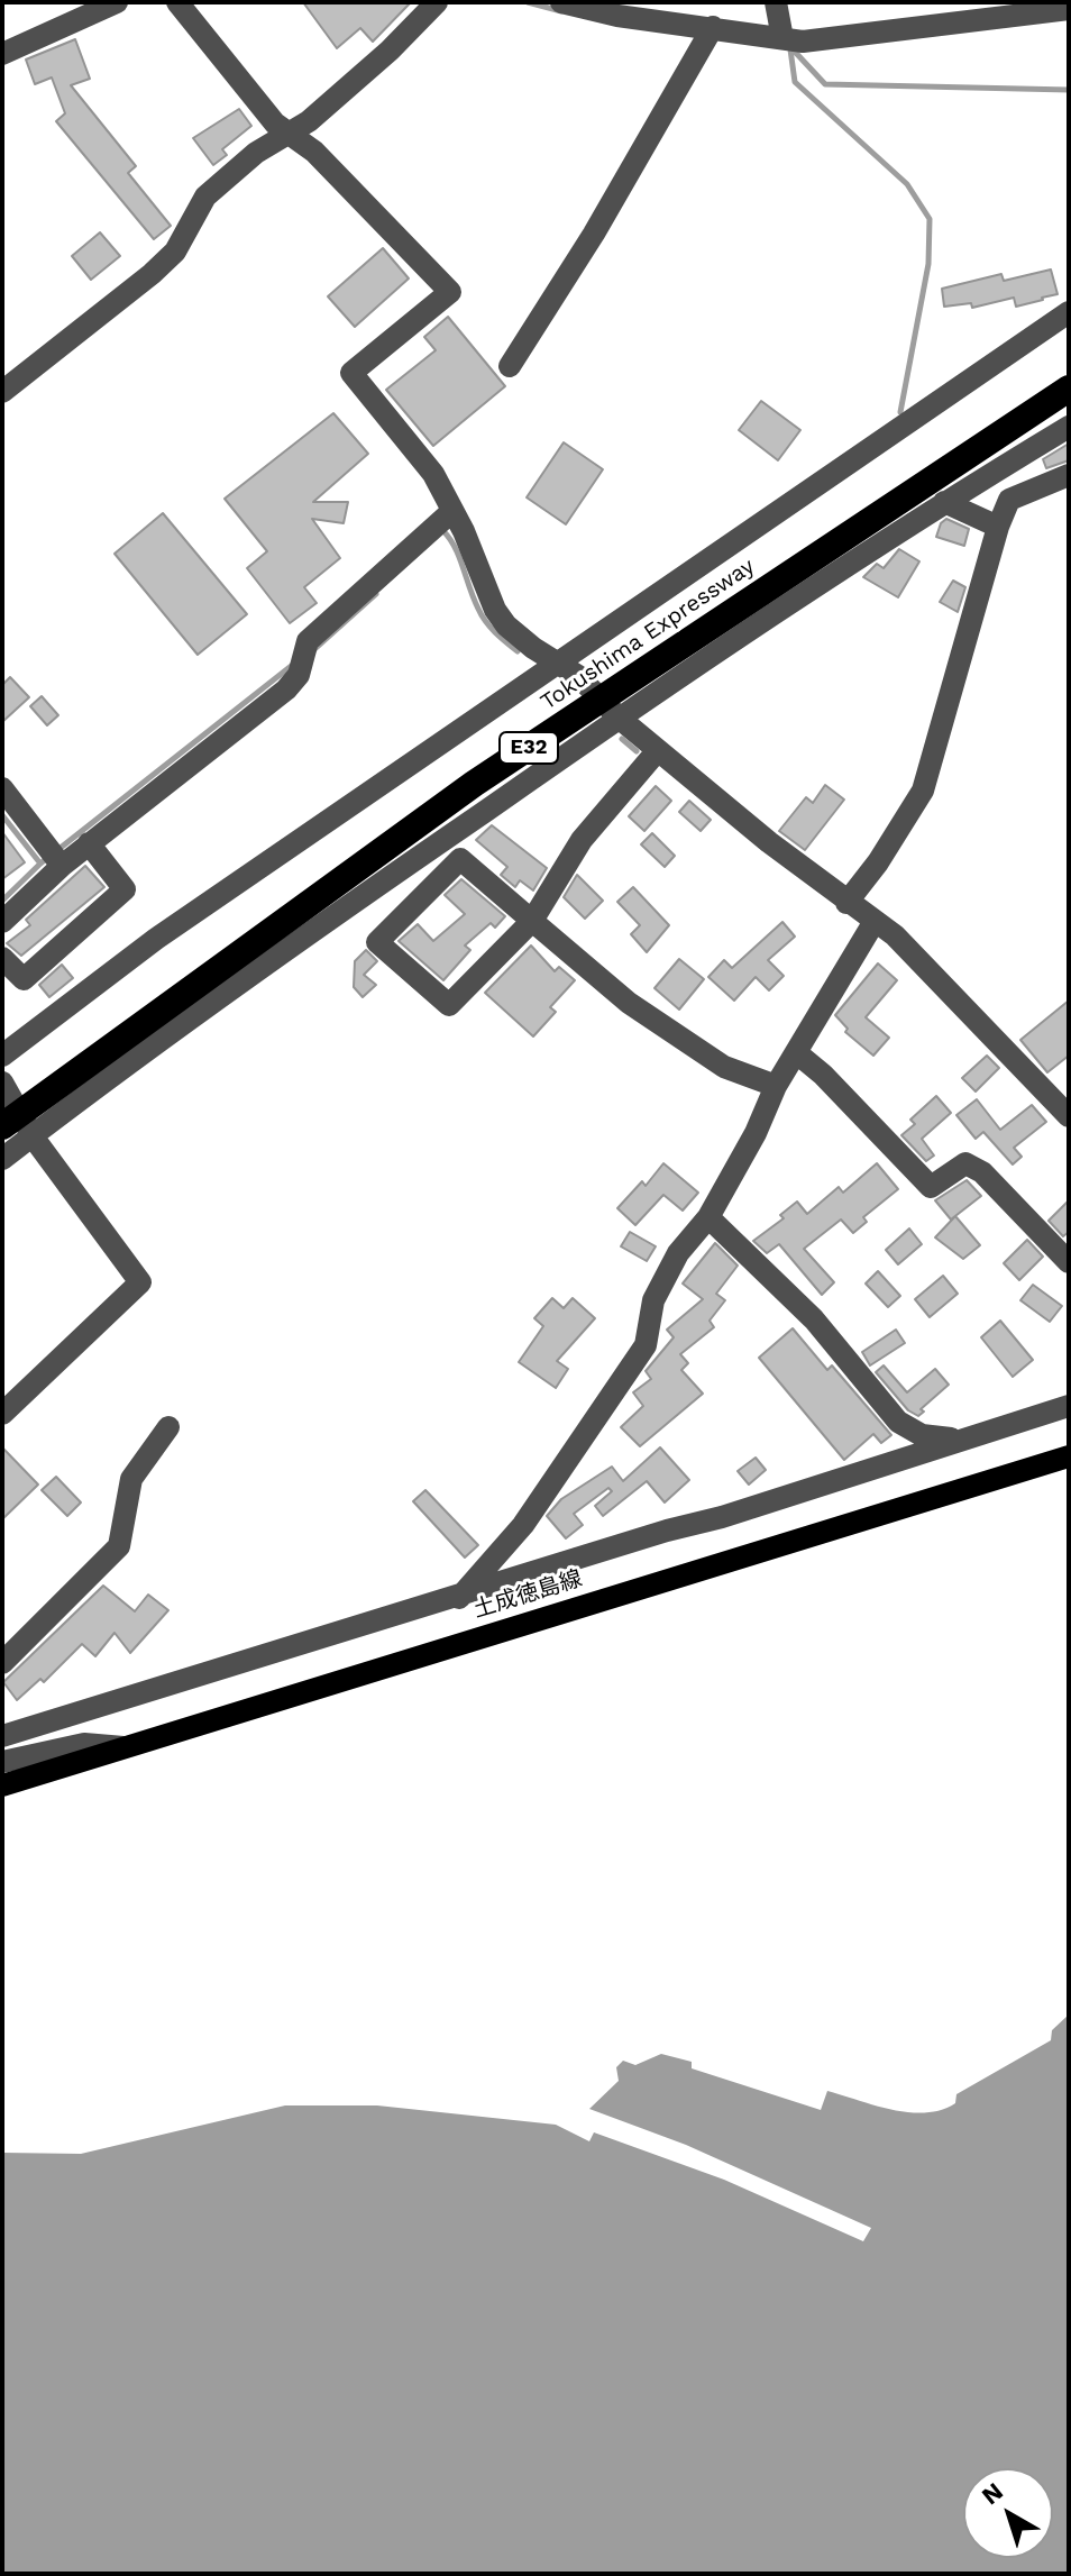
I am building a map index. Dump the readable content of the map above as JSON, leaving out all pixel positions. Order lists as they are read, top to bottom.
{
  "streets": {
    "highway": ["Tokushima Expressway", "E32"],
    "main road": ["土成徳島線"]
  },
  "north": "top left"
}
